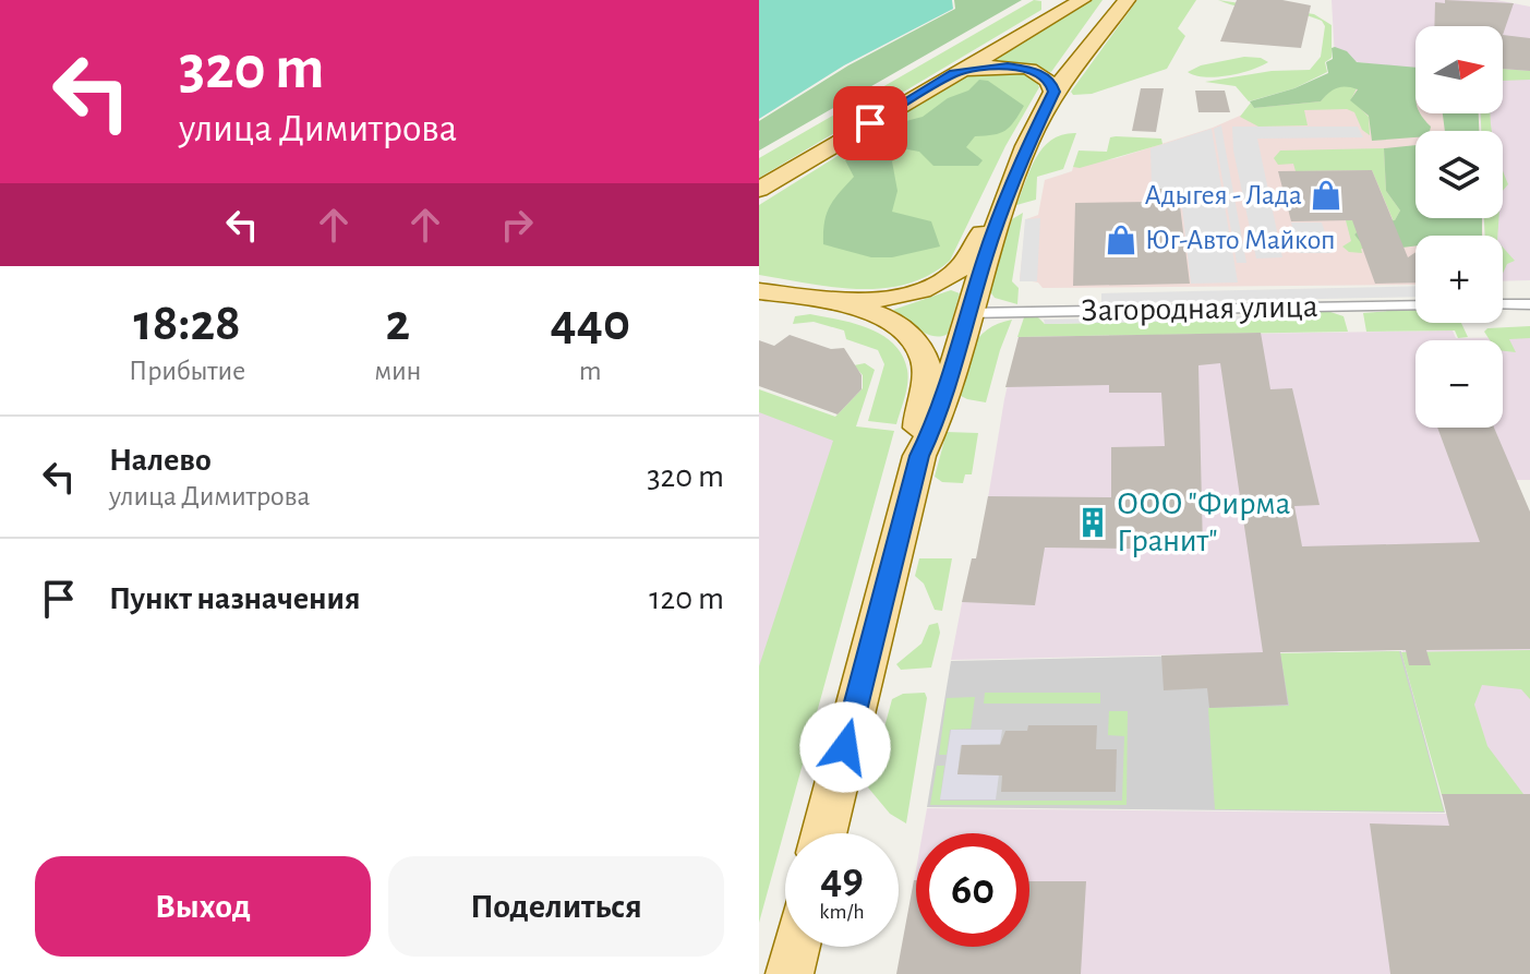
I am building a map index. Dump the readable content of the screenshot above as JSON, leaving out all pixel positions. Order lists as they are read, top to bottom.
{
  "streets": {
    "street": ["Загородная улица"]
  },
  "places": {
    "shop": ["Адыгея - Лада", "Юг-Авто Майкоп"],
    "building": ["ООО \"Фирма Гранит\""]
  },
  "north": "right",
  "page": {
    "turn": ["320 m", "улица Димитрова"],
    "map_buttons": ["+", "−"],
    "eta": [
      "18:28",
      "Прибытие",
      "2",
      "мин",
      "440",
      "m"
    ],
    "list": [
      {
        "name": "Налево",
        "note": "улица Димитрова",
        "value": "320 m"
      },
      {
        "name": "Пункт назначения",
        "value": "120 m"
      }
    ],
    "speed": "49 km/h",
    "limit": "60",
    "buttons": ["Выход", "Поделиться"]
  }
}
